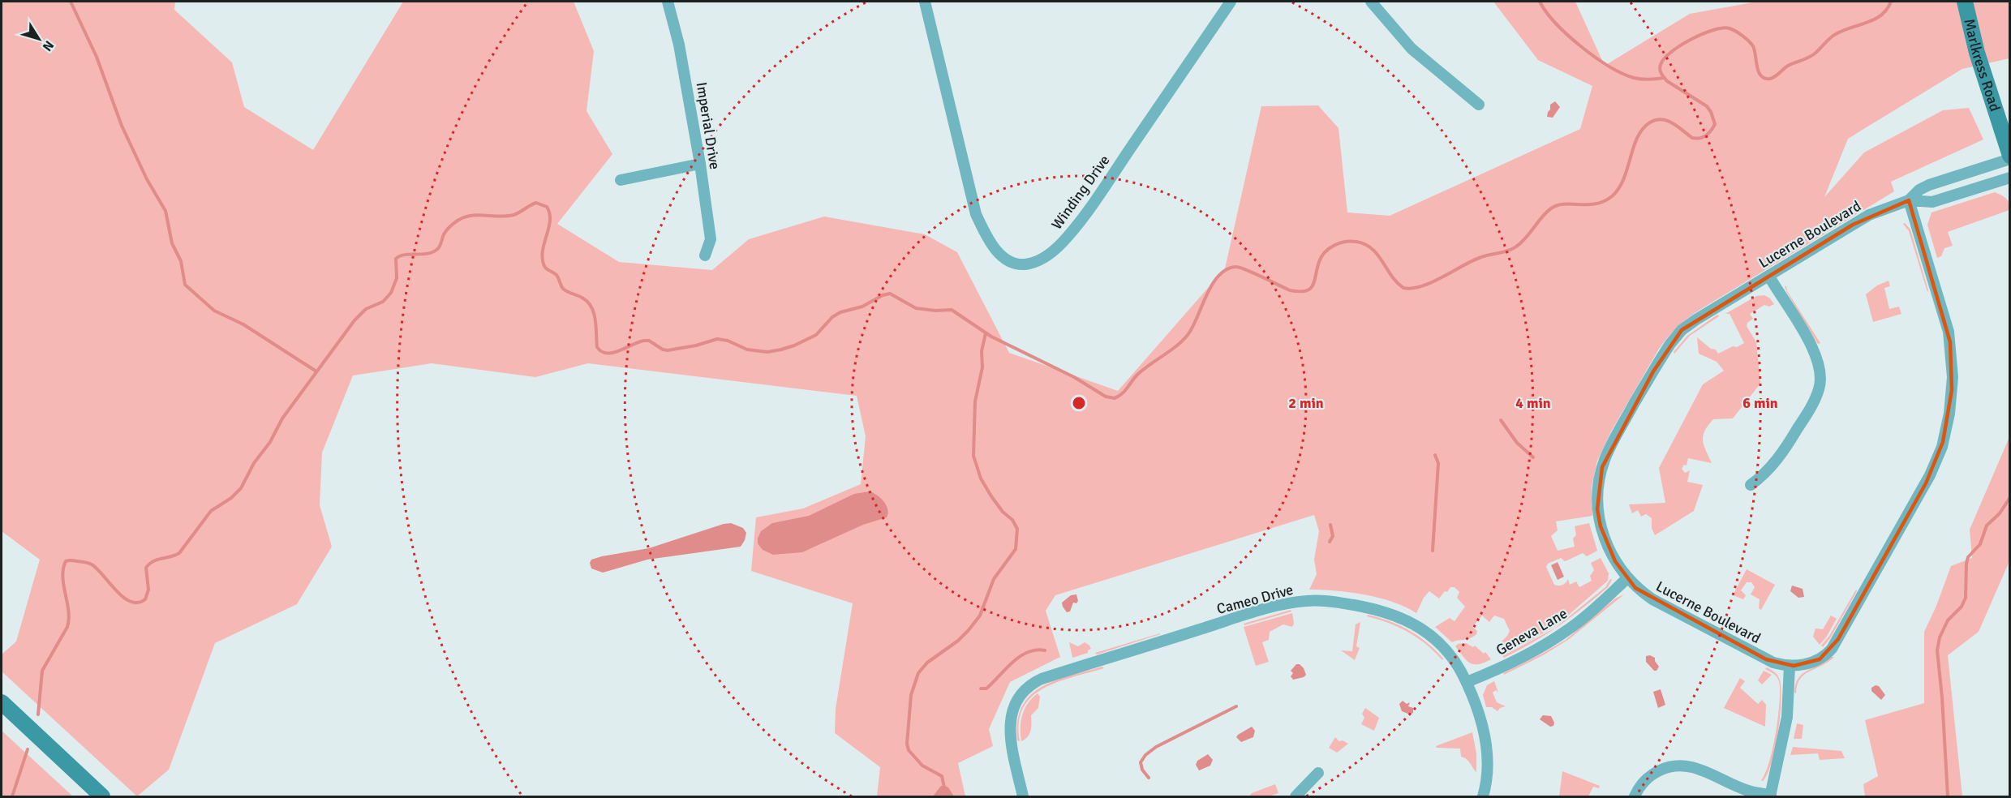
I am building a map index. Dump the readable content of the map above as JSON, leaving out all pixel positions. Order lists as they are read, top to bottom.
{
  "streets": {
    "street": [
      "Marlkress Road",
      "Imperial Drive",
      "Winding Drive",
      "Lucerne Boulevard",
      "Cameo Drive",
      "Geneva Lane"
    ]
  },
  "crossings": [
    ["Marlkress Road", "Lucerne Boulevard"],
    ["Lucerne Boulevard", "Geneva Lane"],
    ["Cameo Drive", "Geneva Lane"]
  ],
  "north": "bottom right",
  "rings": ["2 min", "4 min", "6 min"]
}
